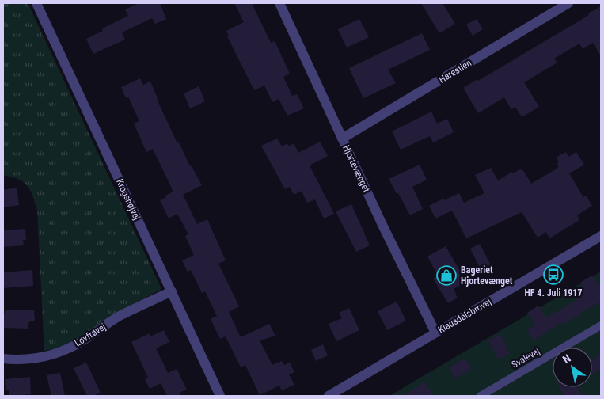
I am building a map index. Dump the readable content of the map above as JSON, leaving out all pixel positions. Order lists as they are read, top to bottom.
{
  "streets": {
    "street": [
      "Harestien",
      "Hjortevænget",
      "Krogshøjvej",
      "Klausdalsbrovej",
      "Løvfrøvej"
    ],
    "lane": ["Svalevej"]
  },
  "crossings": [
    ["Harestien", "Hjortevænget"],
    ["Hjortevænget", "Klausdalsbrovej"],
    ["Krogshøjvej", "Løvfrøvej"]
  ],
  "places": {
    "bus stop": ["HF 4. Juli 1917"],
    "shop": ["Bageriet Hjortevænget"]
  },
  "north": "top left"
}
